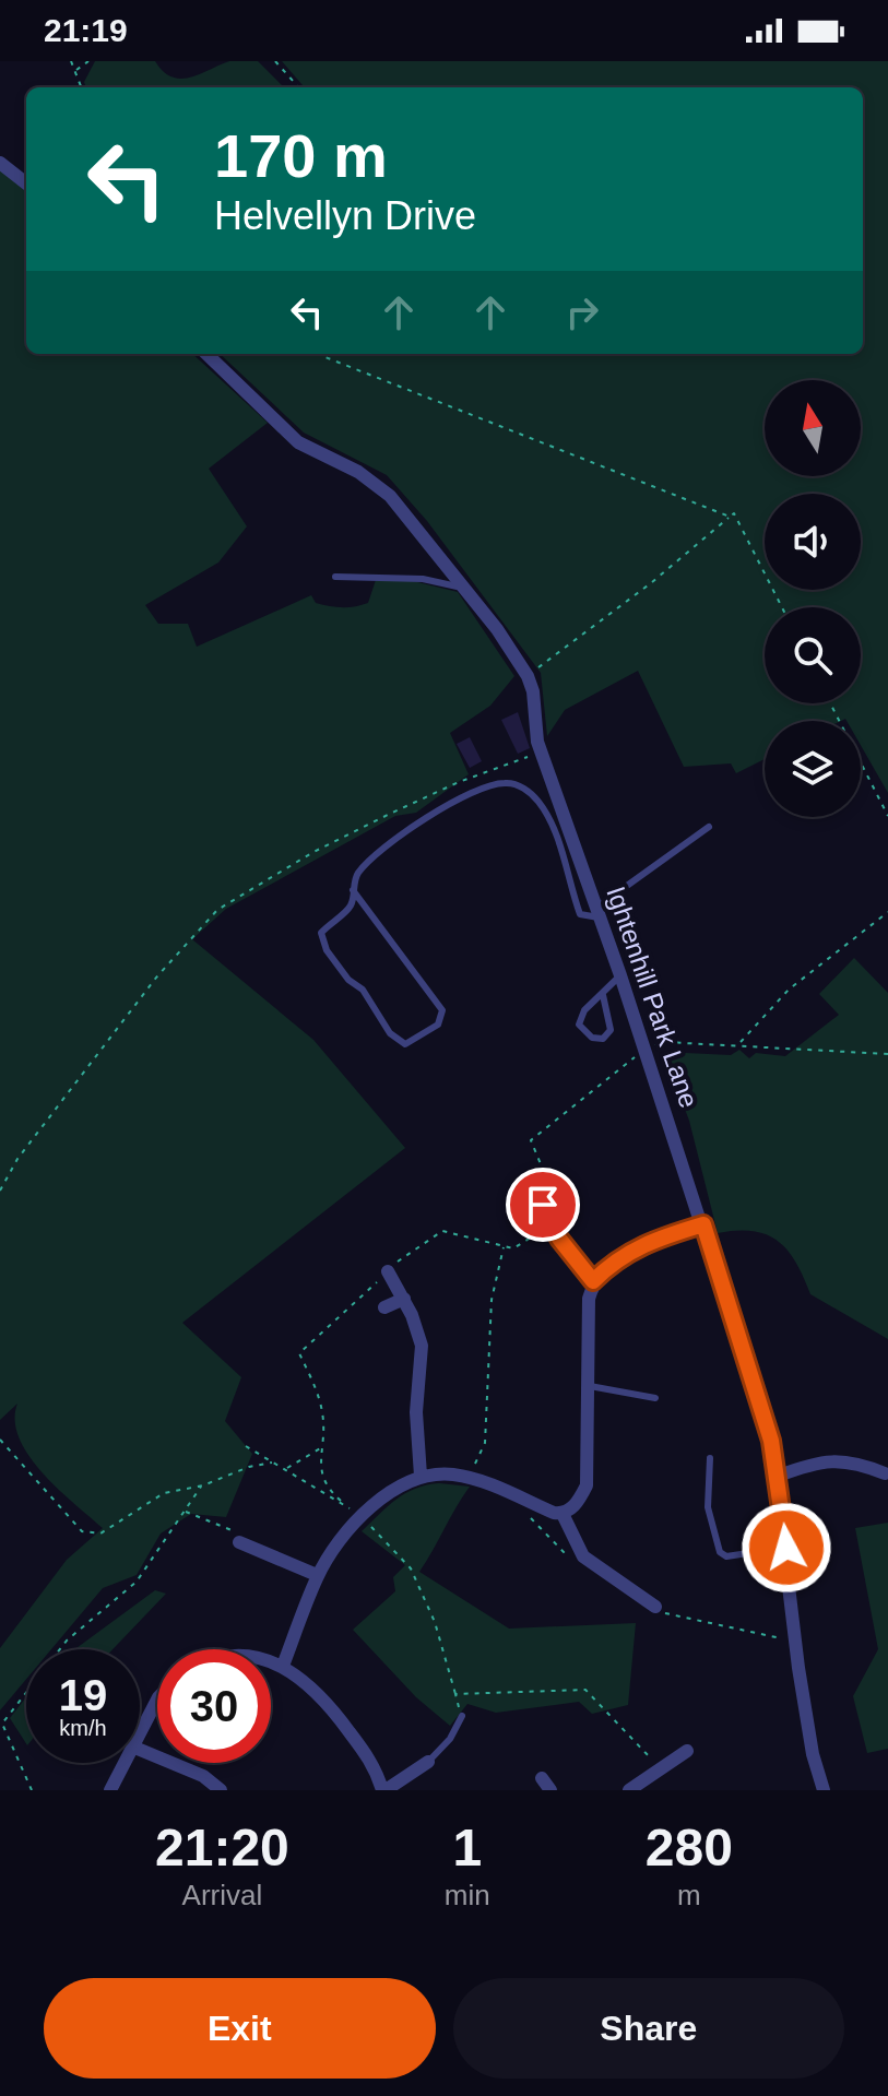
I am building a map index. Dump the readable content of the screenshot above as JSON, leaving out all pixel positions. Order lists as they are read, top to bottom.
{
  "streets": {
    "street": ["Ightenhill Park Lane"]
  },
  "north": "top",
  "page": {
    "status": "21:19",
    "turn": ["170 m", "Helvellyn Drive"],
    "speed": "19 km/h",
    "limit": "30",
    "eta": [
      "21:20",
      "Arrival",
      "1",
      "min",
      "280",
      "m"
    ],
    "buttons": ["Exit", "Share"]
  }
}
